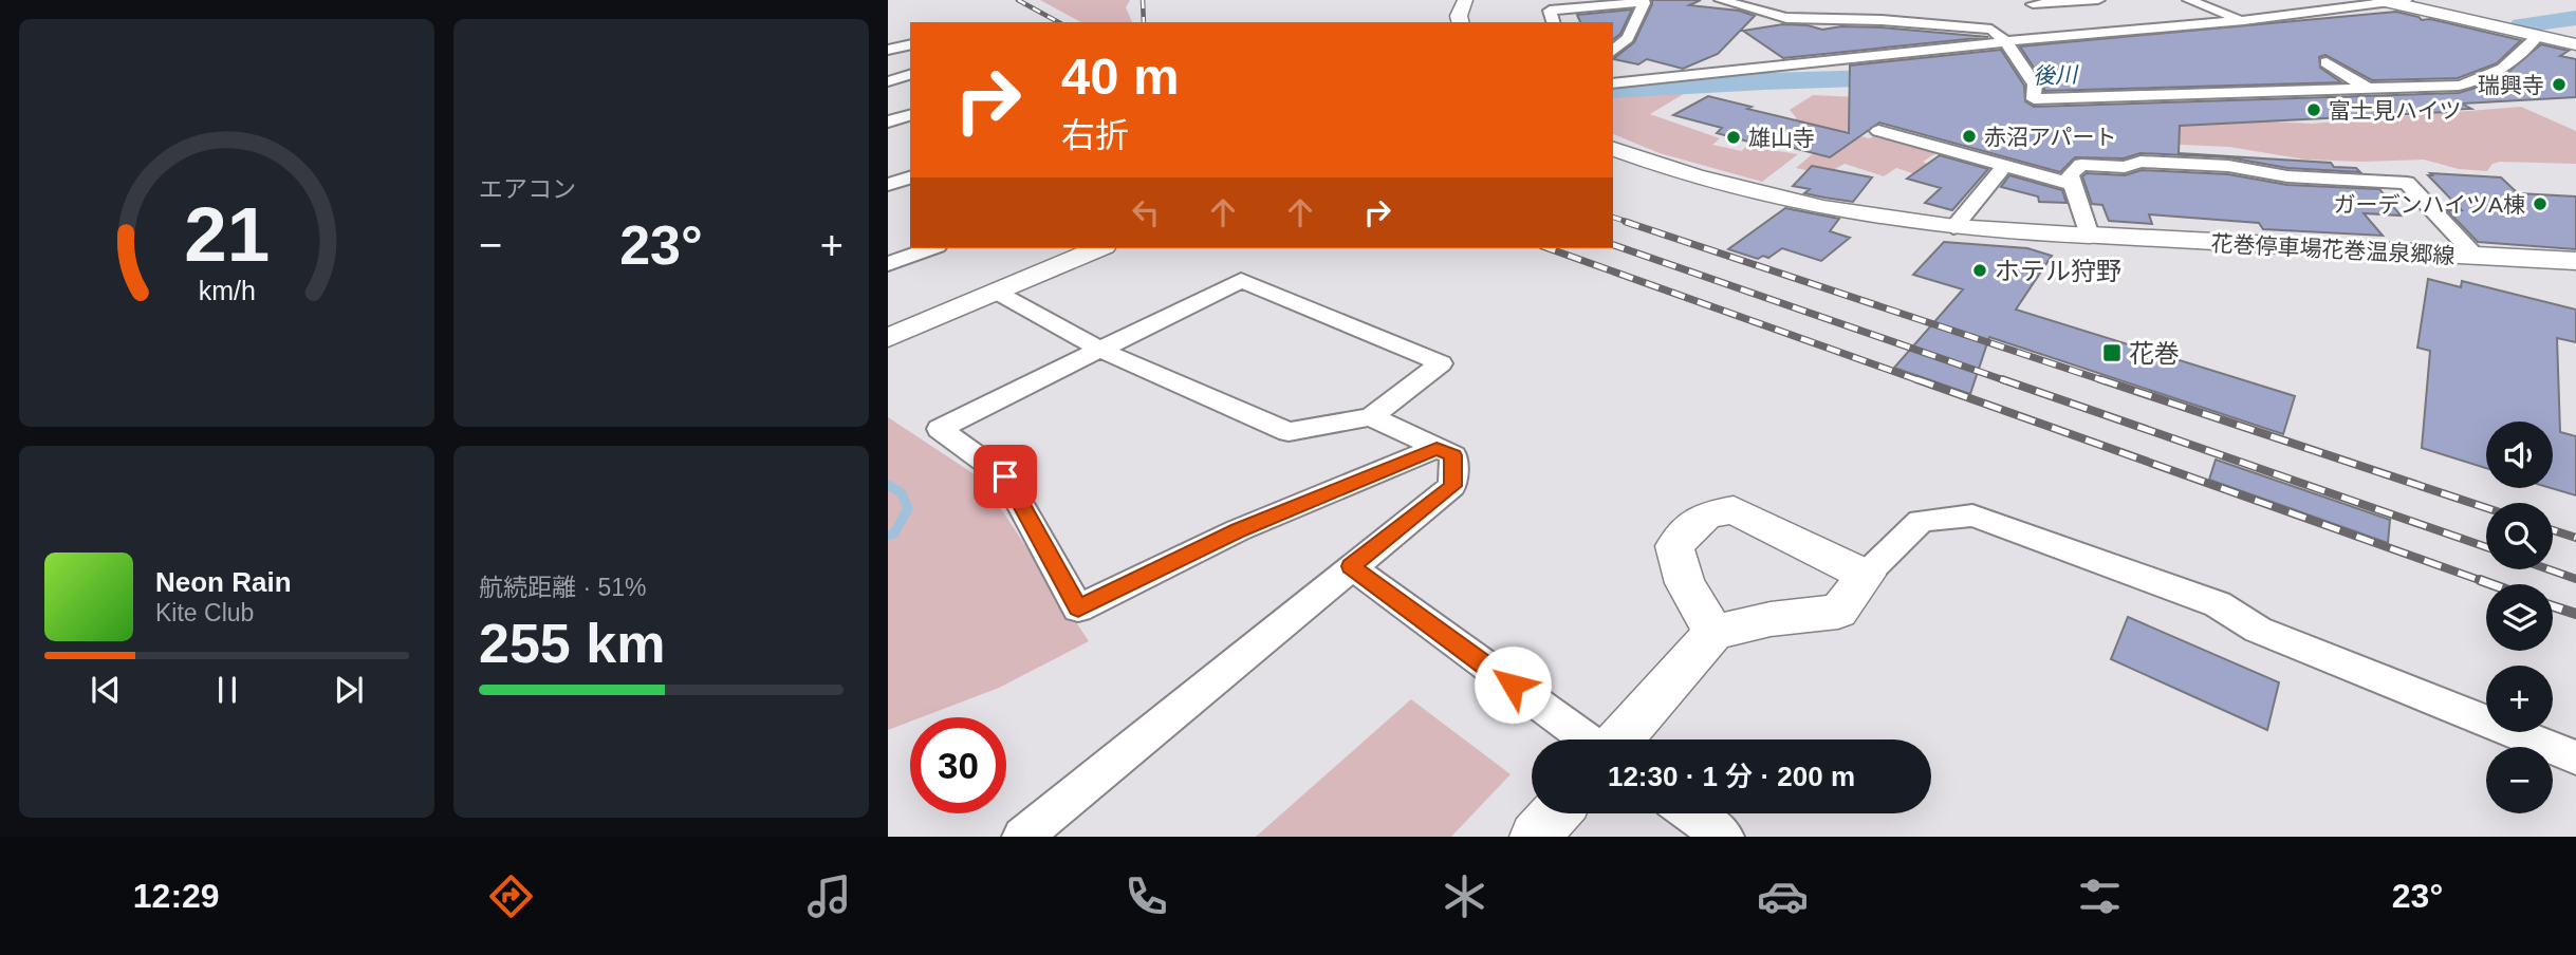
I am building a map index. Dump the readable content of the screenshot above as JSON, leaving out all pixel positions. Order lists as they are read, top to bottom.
{
  "streets": {
    "main road": ["花巻停車場花巻温泉郷線"]
  },
  "water": ["後川"],
  "places": {
    "other": [
      "瑞興寺",
      "富士見ハイツ",
      "赤沼アパート",
      "雄山寺",
      "ガーデンハイツA棟",
      "ホテル狩野"
    ],
    "transit": ["花巻"]
  },
  "page": {
    "tile": [
      "エアコン",
      ["航続距離 · 51%", "255 km"]
    ],
    "turn": ["40 m", "右折"],
    "heat": ["−", "23°", "+"],
    "map_buttons": ["+", "−"],
    "song": ["Neon Rain", "Kite Club"],
    "limit": "30",
    "trip": "12:30 · 1 分 · 200 m",
    "tabs": ["12:29", "23°"],
    "gauge": ["21", "km/h"]
  }
}
